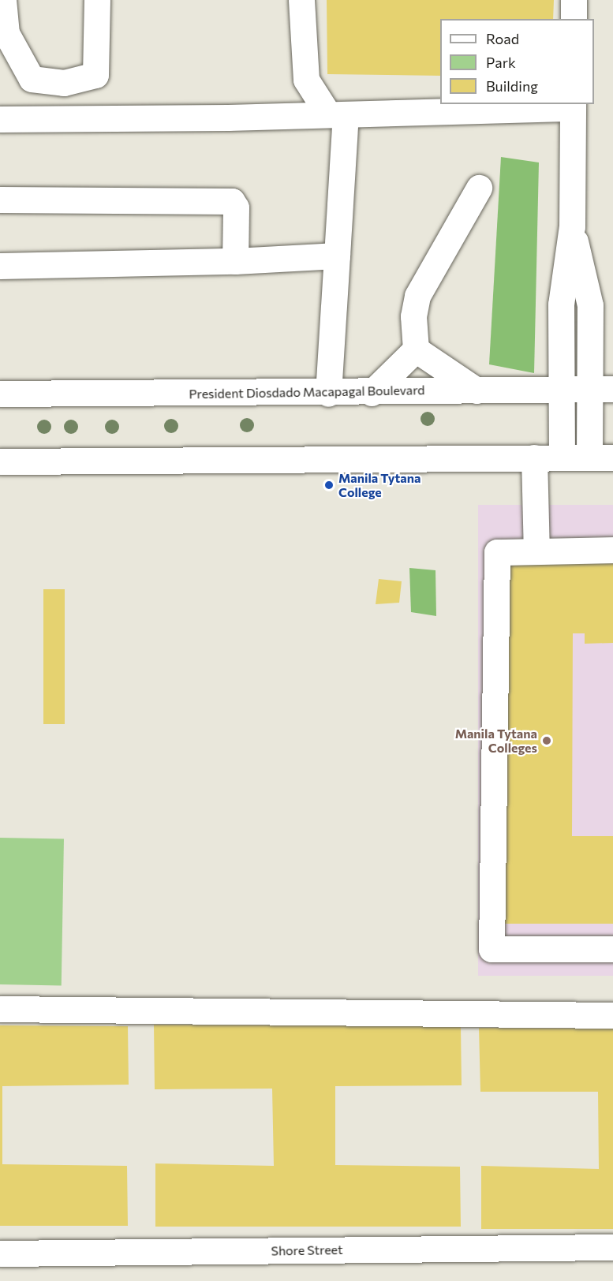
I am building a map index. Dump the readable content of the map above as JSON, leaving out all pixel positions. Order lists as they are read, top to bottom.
{
  "streets": {
    "main road": ["President Diosdado Macapagal Boulevard", "Shore Street"]
  },
  "places": ["Manila Tytana College", "Manila Tytana Colleges"],
  "legend": ["Road", "Park", "Building"]
}
